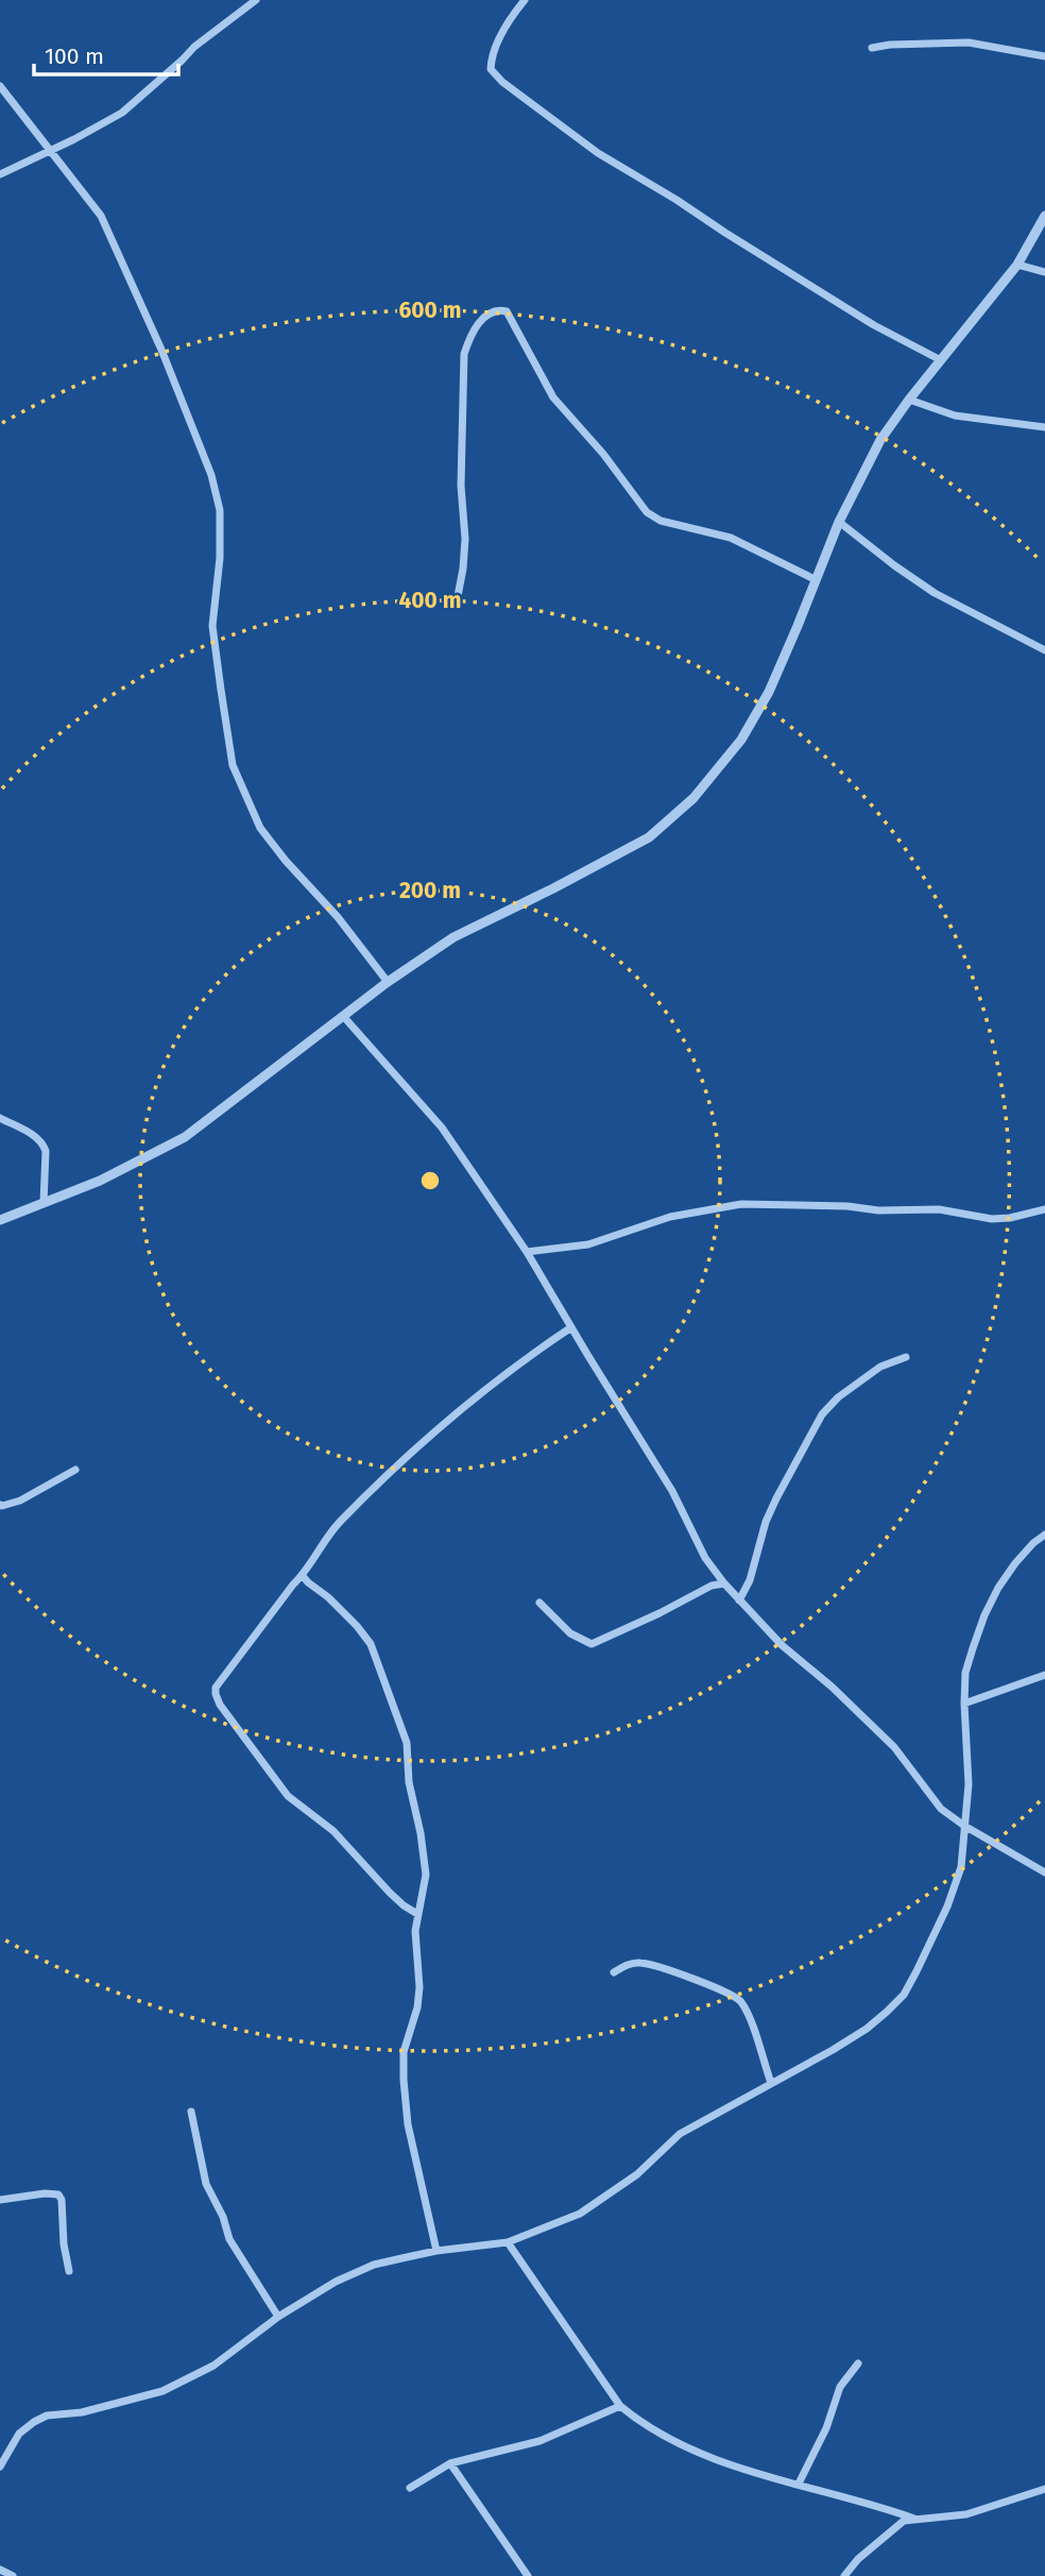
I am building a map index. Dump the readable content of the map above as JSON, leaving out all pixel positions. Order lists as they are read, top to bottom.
{
  "scale_bar": "100 m",
  "rings": ["600 m", "400 m", "200 m"]
}
